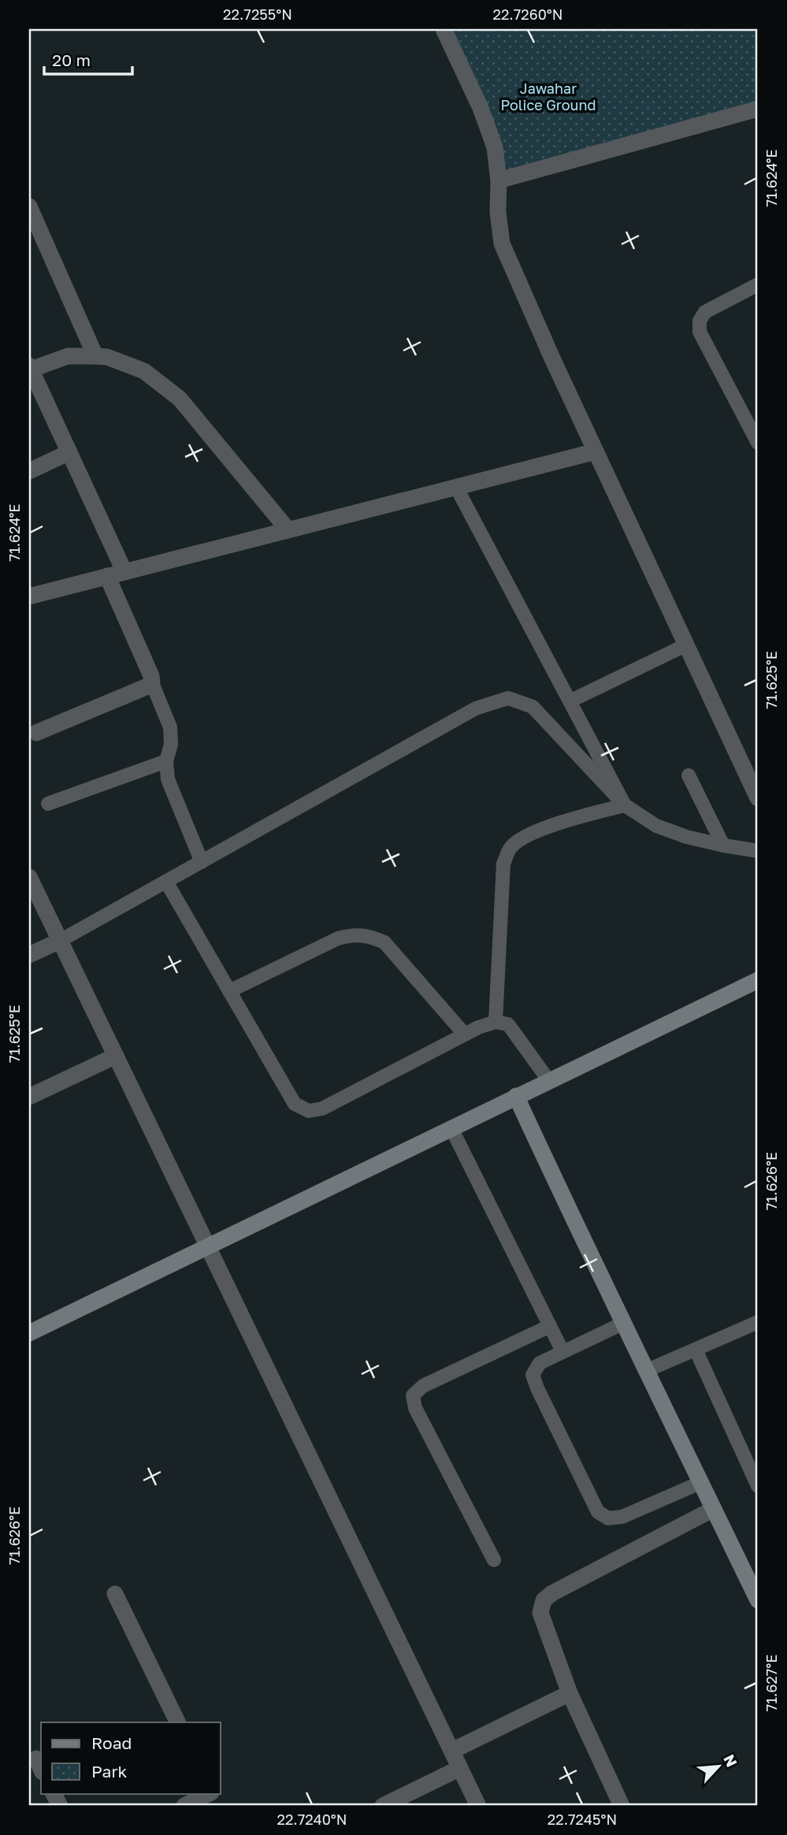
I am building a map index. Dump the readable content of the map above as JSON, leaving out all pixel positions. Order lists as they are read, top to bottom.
{
  "parks": ["Jawahar Police Ground"],
  "legend": ["Road", "Park"],
  "scale_bar": "20 m",
  "north": "top right",
  "coordinates": [
    "22.7255°N",
    "22.7260°N",
    "71.624°E",
    "71.625°E",
    "71.626°E",
    "71.627°E",
    "22.7240°N",
    "22.7245°N"
  ]
}
